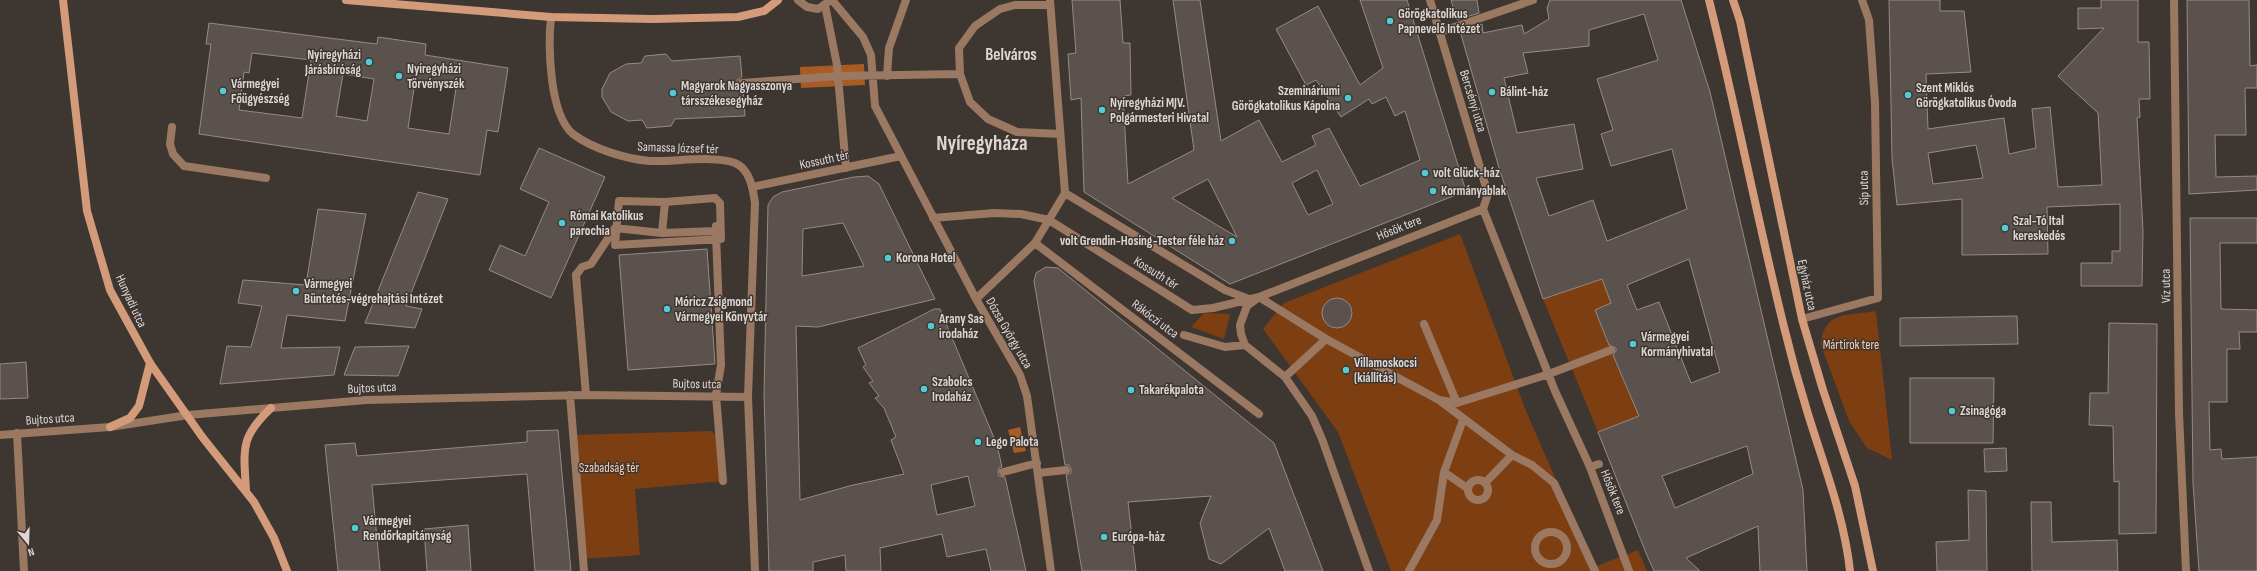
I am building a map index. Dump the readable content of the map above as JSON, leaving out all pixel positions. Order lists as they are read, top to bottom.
{
  "streets": {
    "street": [
      "Bercsényi utca",
      "Samassa József tér",
      "Kossuth tér",
      "Síp utca",
      "Hősök tere",
      "Egyház utca",
      "Víz utca",
      "Hunyadi utca",
      "Rákóczi utca",
      "Dózsa György utca",
      "Bujtos utca"
    ]
  },
  "crossings": [
    ["Bercsényi utca", "Hősök tere"],
    ["Samassa József tér", "Kossuth tér"],
    ["Kossuth tér", "Hősök tere"],
    ["Kossuth tér", "Dózsa György utca"],
    ["Síp utca", "Egyház utca"],
    ["Hunyadi utca", "Bujtos utca"]
  ],
  "districts": ["Belváros", "Nyíregyháza"],
  "parks": ["Mártírok tere", "Szabadság tér"],
  "places": [
    "Görögkatolikus Papnevelő Intézet",
    "Nyíregyházi Járásbíróság",
    "Nyíregyházi Törvényszék",
    "Vármegyei Főügyészség",
    "Bálint-ház",
    "Magyarok Nagyasszonya társszékesegyház",
    "Szent Miklós Görögkatolikus Óvoda",
    "Szemináriumi Görögkatolikus Kápolna",
    "Nyíregyházi MJV. Polgármesteri Hivatal",
    "volt Glück-ház",
    "Kormányablak",
    "Római Katolikus parochia",
    "Szal-Tó Ital kereskedés",
    "volt Grendin-Hosing-Tester féle ház",
    "Korona Hotel",
    "Vármegyei Büntetés-végrehajtási Intézet",
    "Móricz Zsigmond Vármegyei Könyvtár",
    "Arany Sas irodaház",
    "Vármegyei Kormányhivatal",
    "Villamoskocsi (kiállítás)",
    "Szabolcs Irodaház",
    "Takarékpalota",
    "Zsinagóga",
    "Lego Palota",
    "Vármegyei Rendőrkapitányság",
    "Európa-ház"
  ],
  "north": "bottom"
}
